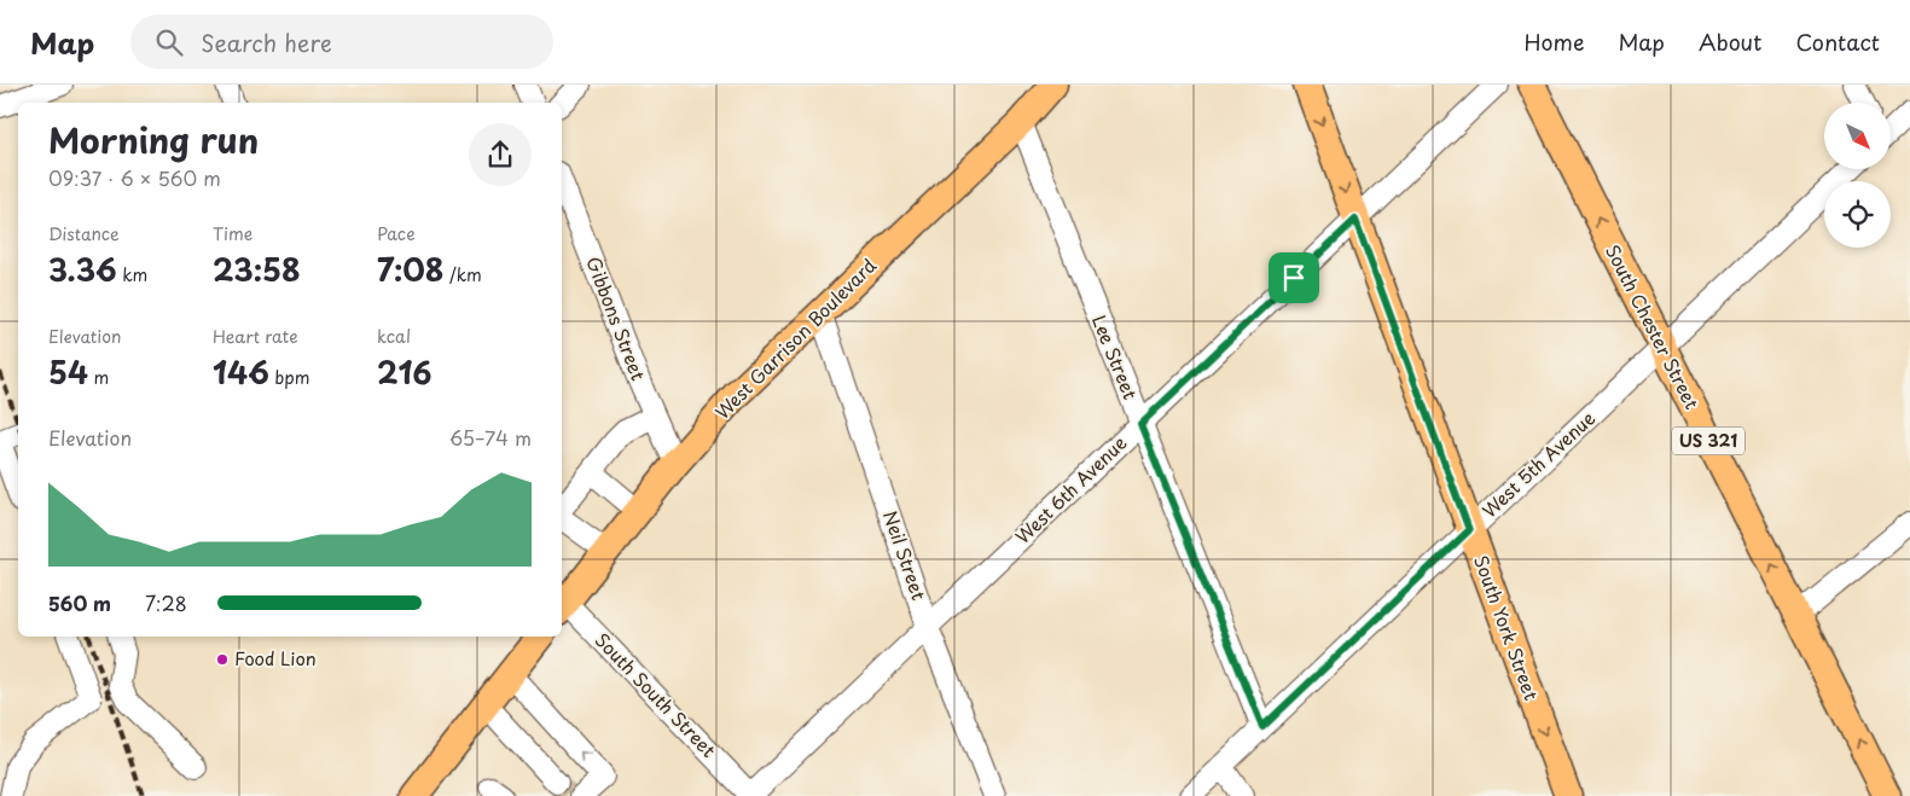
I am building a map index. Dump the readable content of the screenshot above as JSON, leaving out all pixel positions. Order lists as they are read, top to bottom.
{
  "streets": {
    "main road": [
      "South Chester Street",
      "West Garrison Boulevard",
      "US 321",
      "South York Street"
    ],
    "street": [
      "Gibbons Street",
      "Lee Street",
      "West 5th Avenue",
      "West 6th Avenue",
      "Neil Street",
      "South South Street"
    ]
  },
  "crossings": [
    ["Gibbons Street", "West Garrison Boulevard"],
    ["South Chester Street", "West 5th Avenue"],
    ["West Garrison Boulevard", "Lee Street"],
    ["West Garrison Boulevard", "Neil Street"],
    ["West Garrison Boulevard", "South South Street"],
    ["Lee Street", "West 5th Avenue"],
    ["Lee Street", "West 6th Avenue"],
    ["West 5th Avenue", "South York Street"],
    ["West 6th Avenue", "Neil Street"],
    ["West 6th Avenue", "South York Street"],
    ["West 6th Avenue", "South South Street"]
  ],
  "one_way": ["South Chester Street", "South York Street"],
  "places": ["Food Lion"],
  "north": "bottom right",
  "page": {
    "header": "Map",
    "search": "Search here",
    "nav": [
      "Home",
      "Map",
      "About",
      "Contact"
    ],
    "heading": ["Morning run", "09:37 · 6 × 560 m"],
    "stats": [
      ["Distance", "3.36 km"],
      ["Time", "23:58"],
      ["Pace", "7:08 /km"],
      ["Elevation", "54 m"],
      ["Heart rate", "146 bpm"],
      ["kcal", "216"]
    ],
    "chart": ["Elevation", "65–74 m"],
    "list": [
      {
        "name": "560 m",
        "note": "7:28"
      }
    ]
  }
}
